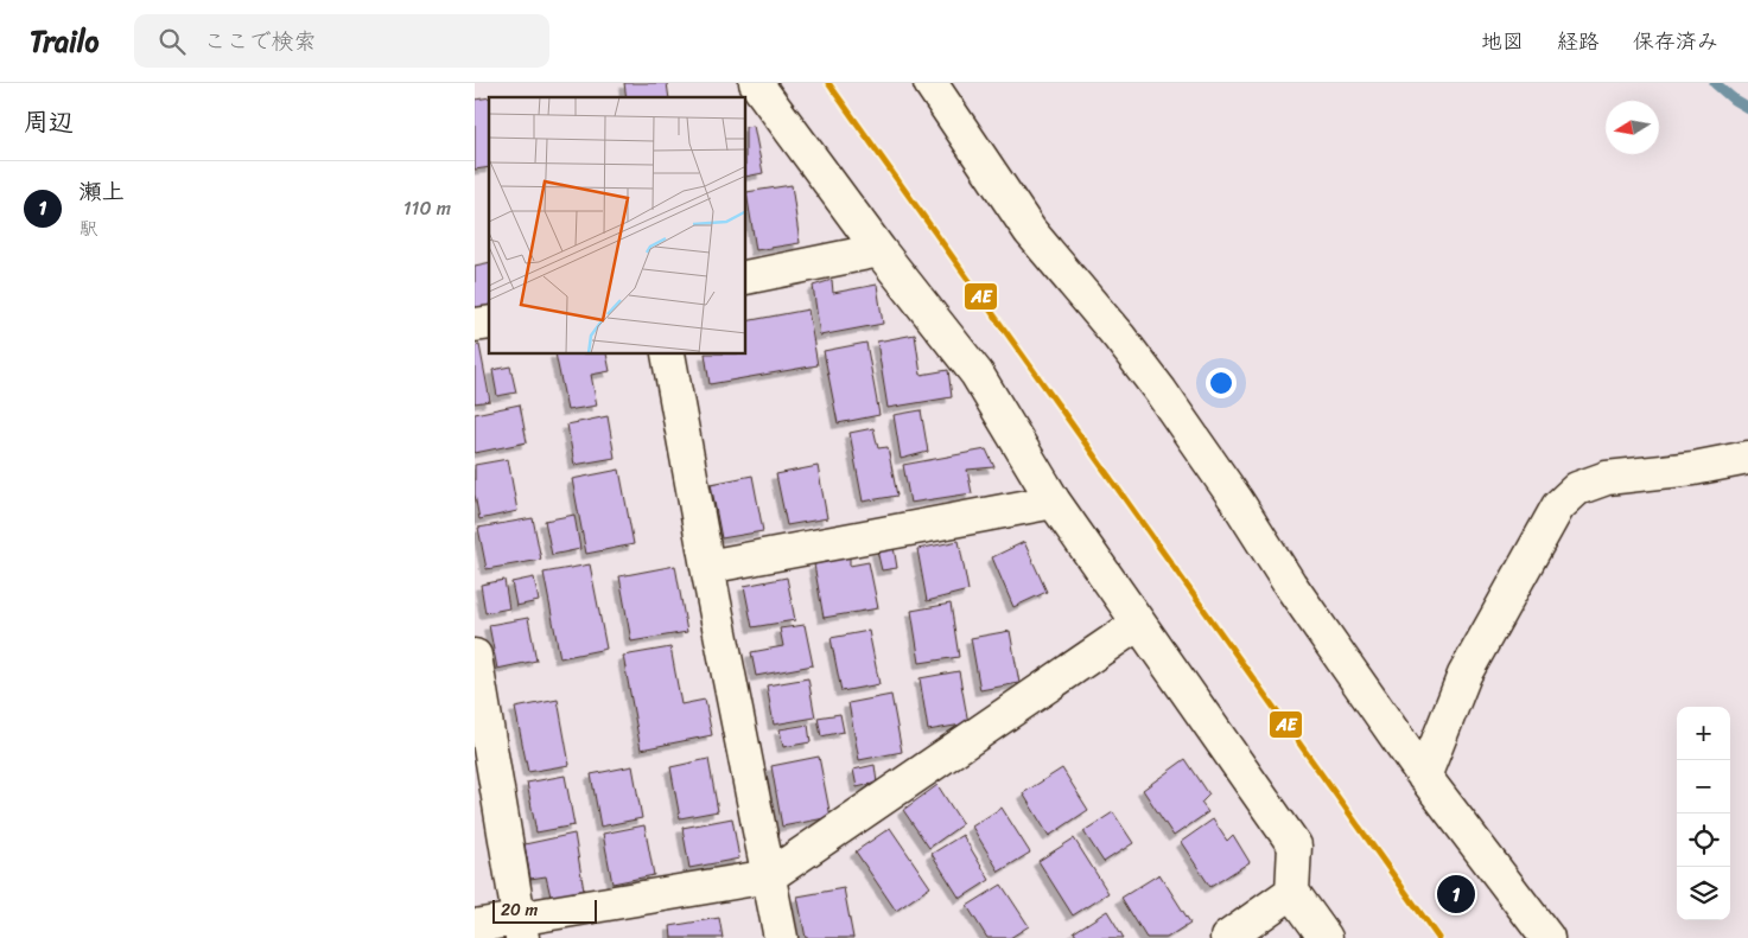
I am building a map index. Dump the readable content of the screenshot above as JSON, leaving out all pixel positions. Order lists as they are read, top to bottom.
{
  "lines": ["transit line AE"],
  "scale_bar": "20 m",
  "north": "left",
  "page": {
    "header": "Trailo",
    "search": "ここで検索",
    "nav": ["地図", "経路", "保存済み"],
    "heading": "周辺",
    "list": [
      {
        "mark": "1",
        "name": "瀬上",
        "note": "駅",
        "value": "110 m"
      }
    ],
    "map_buttons": ["+", "−"],
    "pins": "1",
    "scale": "20 m"
  }
}
